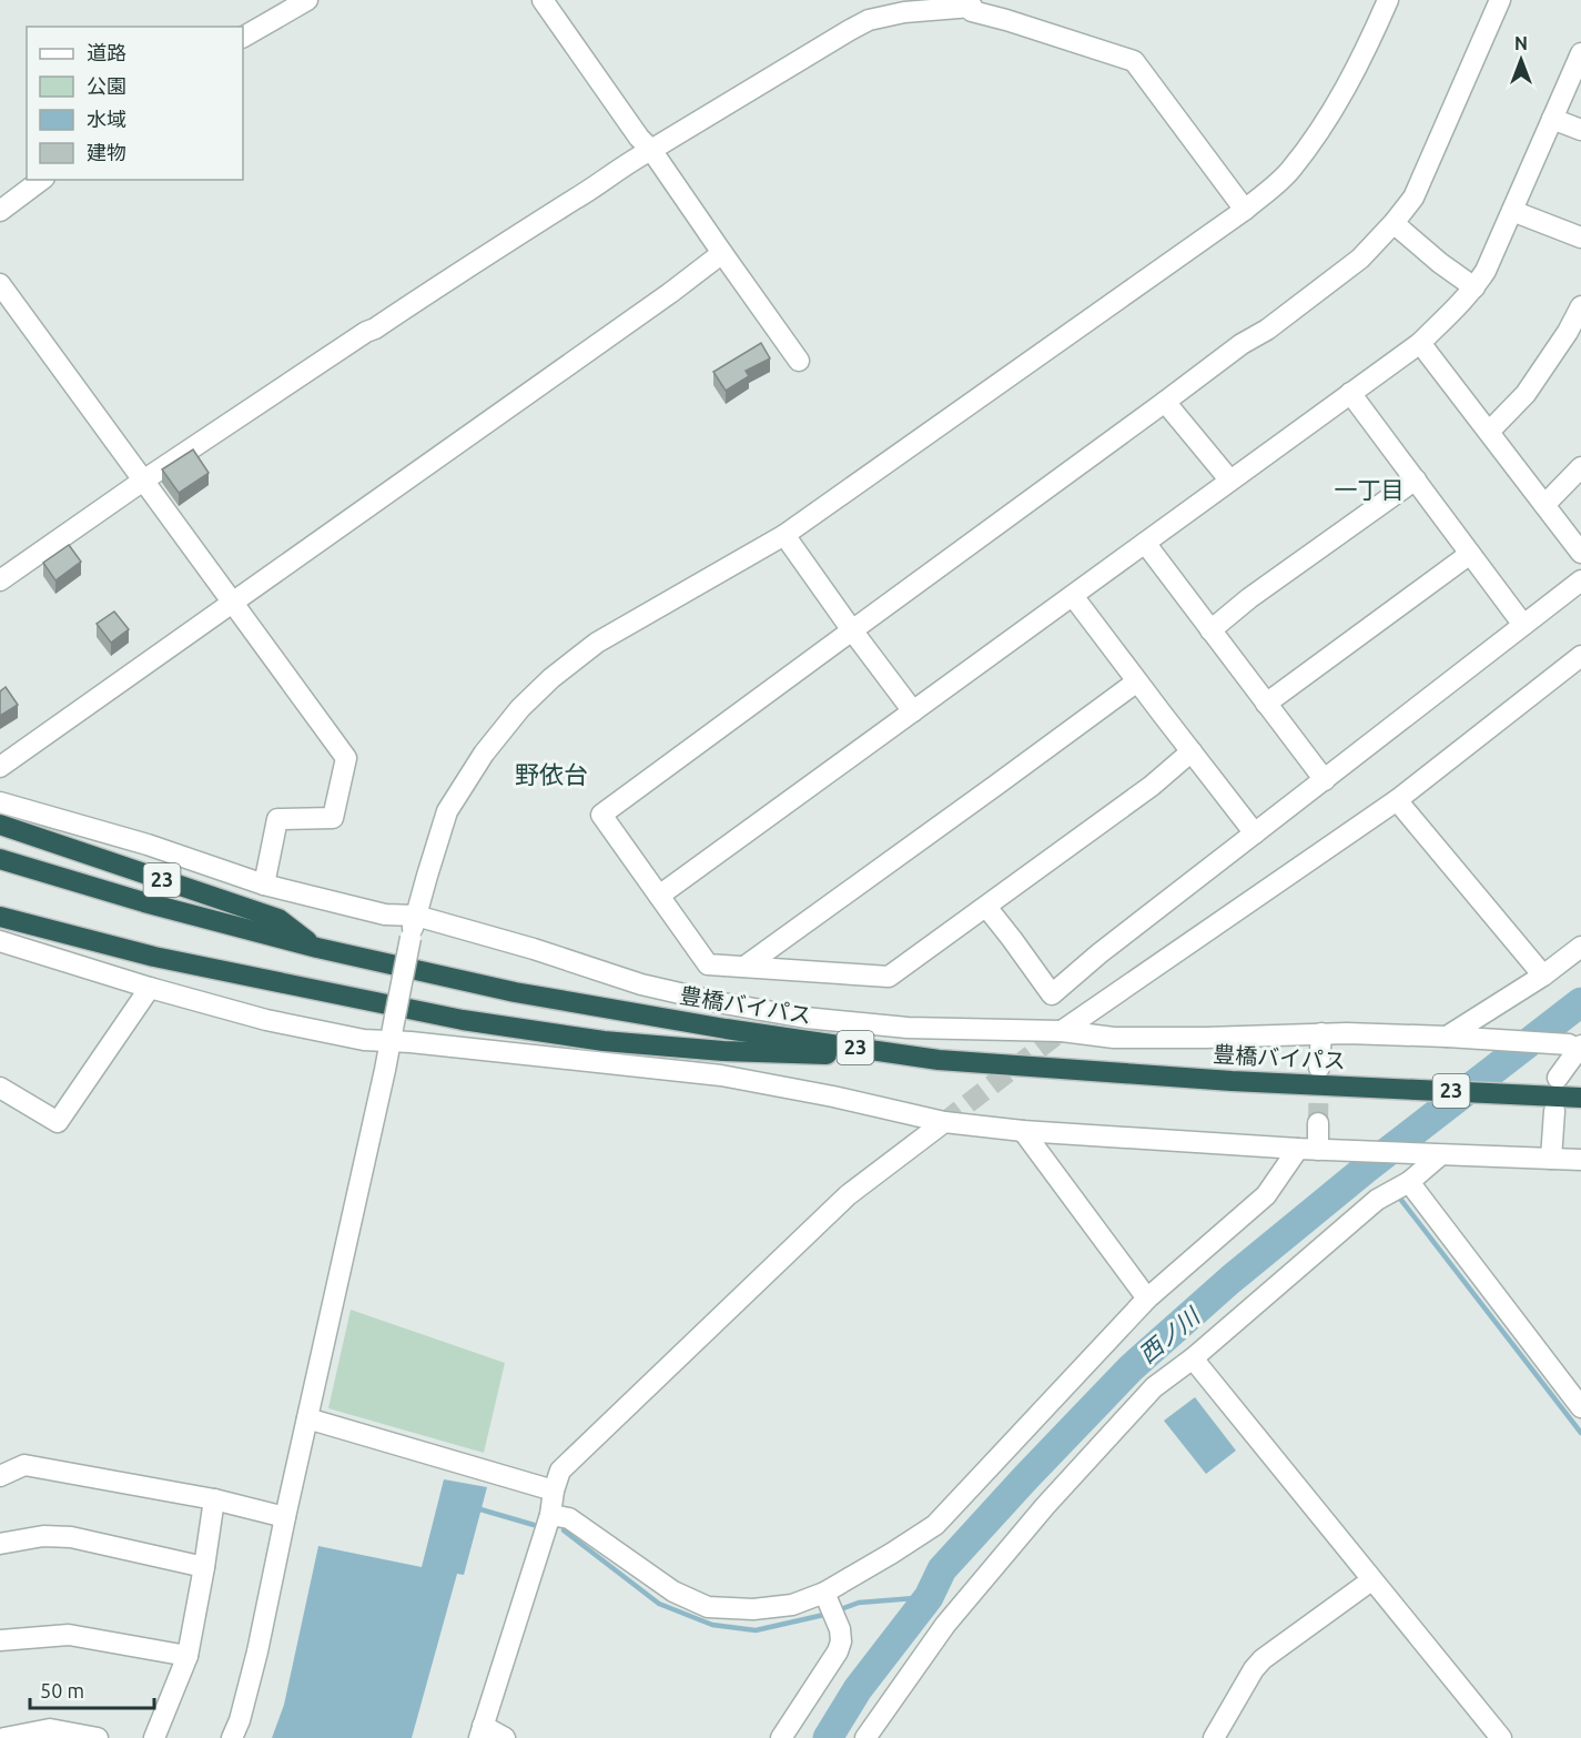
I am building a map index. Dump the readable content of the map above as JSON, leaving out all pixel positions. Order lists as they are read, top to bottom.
{
  "streets": {
    "highway": ["23", "豊橋バイパス"]
  },
  "crossings": [
    ["23", "豊橋バイパス"]
  ],
  "districts": ["一丁目", "野依台"],
  "water": ["西ノ川"],
  "legend": [
    "道路",
    "公園",
    "水域",
    "建物"
  ],
  "scale_bar": "50 m",
  "north": "top"
}
